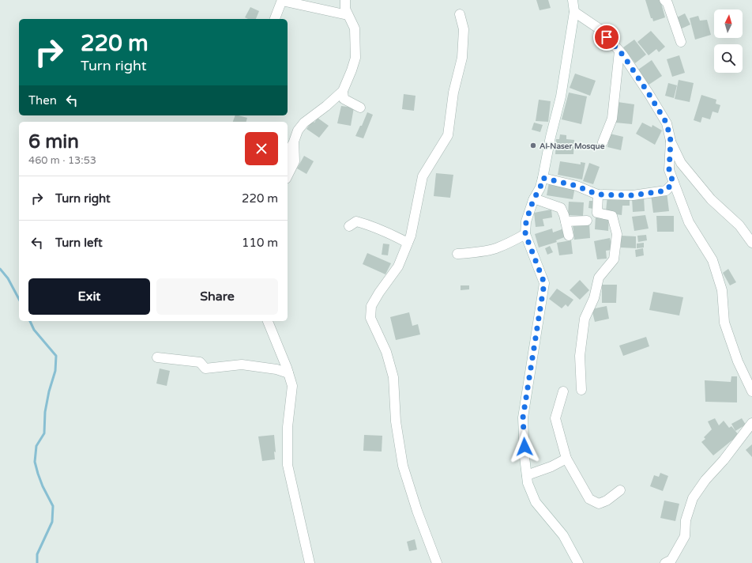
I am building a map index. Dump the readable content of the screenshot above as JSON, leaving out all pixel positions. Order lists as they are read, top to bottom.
{
  "places": ["Al-Naser Mosque"],
  "north": "top",
  "page": {
    "turn": ["220 m", "Turn right"],
    "then": "Then",
    "heading": ["6 min", "460 m · 13:53"],
    "list": [
      {
        "name": "Turn right",
        "value": "220 m"
      },
      {
        "name": "Turn left",
        "value": "110 m"
      }
    ],
    "buttons": ["Exit", "Share"]
  }
}
